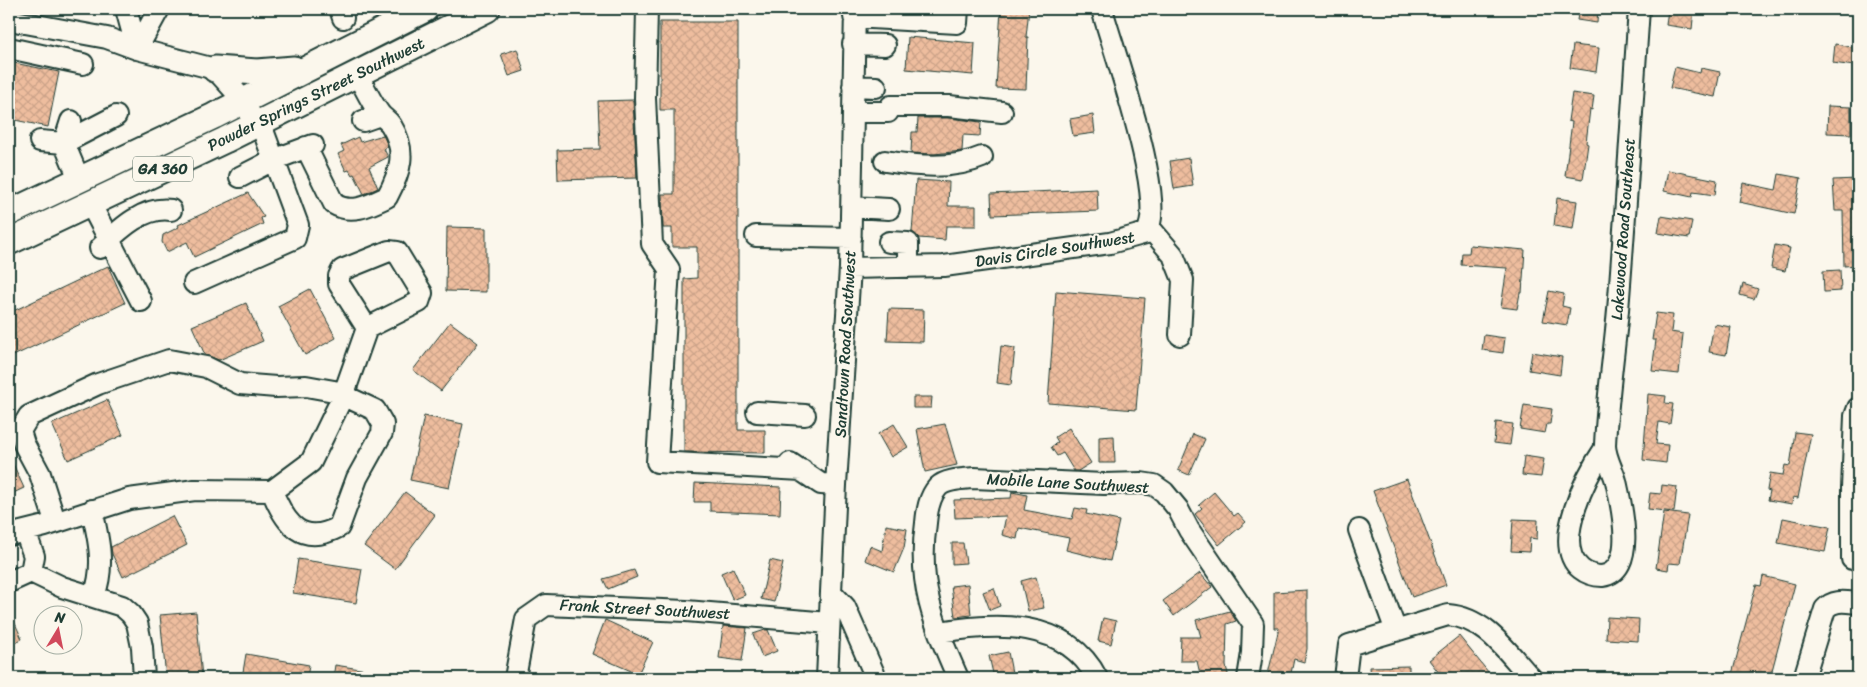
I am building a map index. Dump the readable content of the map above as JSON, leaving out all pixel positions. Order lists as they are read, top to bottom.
{
  "streets": {
    "main road": ["Powder Springs Street Southwest", "GA 360"],
    "street": [
      "Lakewood Road Southeast",
      "Davis Circle Southwest",
      "Sandtown Road Southwest",
      "Mobile Lane Southwest",
      "Frank Street Southwest"
    ]
  },
  "crossings": [
    ["Davis Circle Southwest", "Sandtown Road Southwest"],
    ["Sandtown Road Southwest", "Frank Street Southwest"]
  ],
  "north": "top"
}
